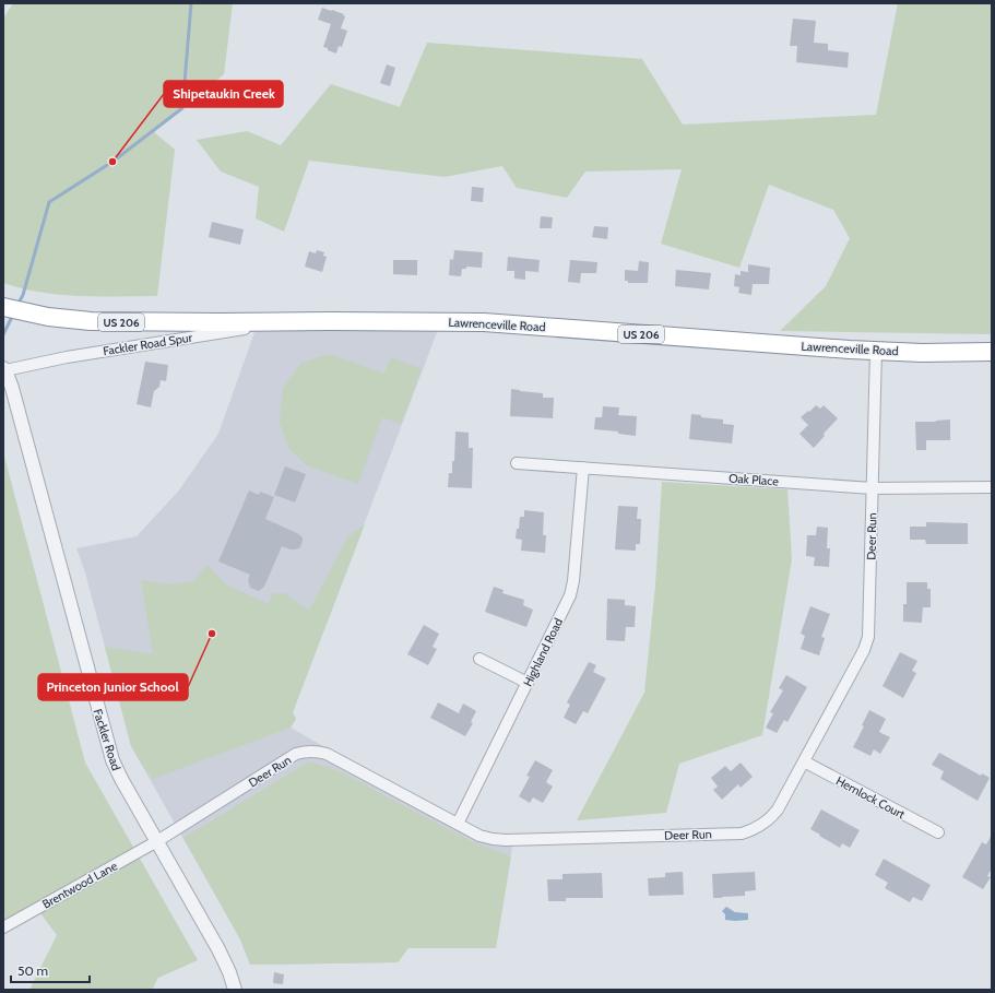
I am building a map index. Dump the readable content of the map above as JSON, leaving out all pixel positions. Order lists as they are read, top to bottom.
{
  "streets": {
    "highway": ["US 206", "Lawrenceville Road"],
    "street": [
      "Fackler Road Spur",
      "Oak Place",
      "Deer Run",
      "Highland Road",
      "Fackler Road",
      "Hemlock Court",
      "Brentwood Lane"
    ]
  },
  "crossings": [
    ["Lawrenceville Road", "Fackler Road Spur"],
    ["Lawrenceville Road", "Deer Run"],
    ["Fackler Road Spur", "Fackler Road"],
    ["Oak Place", "Deer Run"],
    ["Oak Place", "Highland Road"],
    ["Deer Run", "Highland Road"],
    ["Deer Run", "Fackler Road"],
    ["Deer Run", "Hemlock Court"],
    ["Deer Run", "Brentwood Lane"],
    ["Fackler Road", "Brentwood Lane"]
  ],
  "places": ["Shipetaukin Creek", "Princeton Junior School"],
  "scale_bar": "50 m"
}
